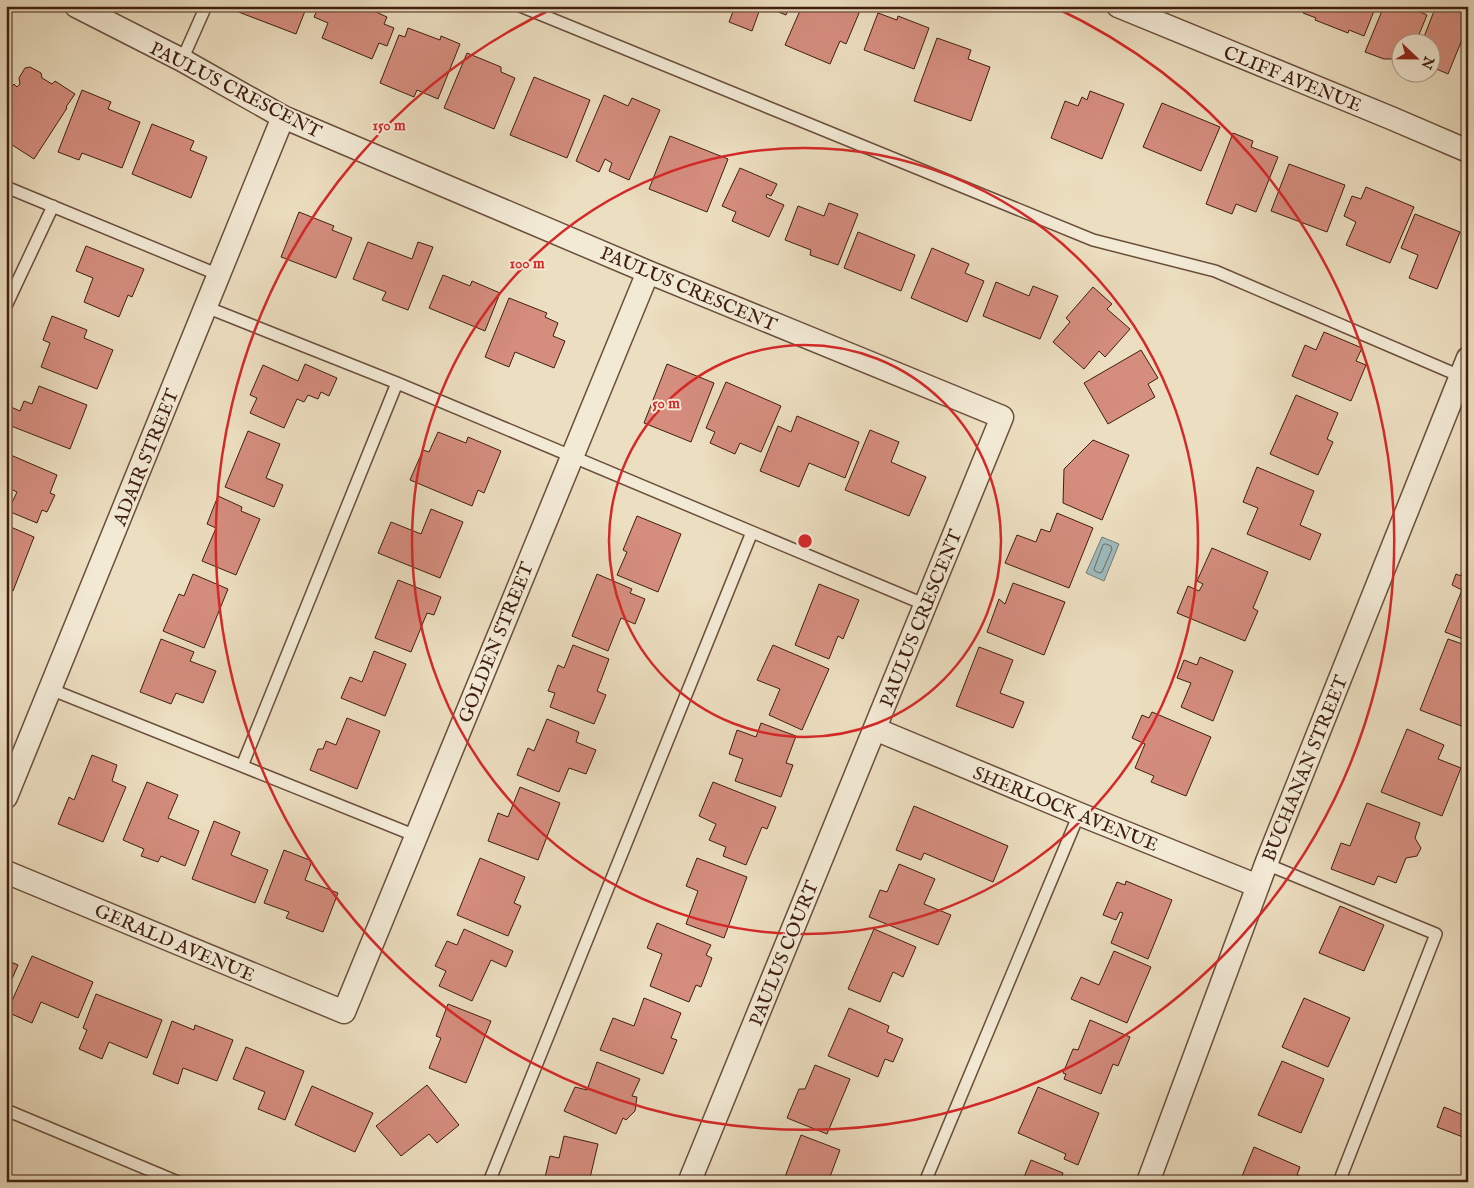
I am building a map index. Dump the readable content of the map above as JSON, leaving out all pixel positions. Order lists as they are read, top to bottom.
{
  "streets": {
    "street": [
      "CLIFF AVENUE",
      "PAULUS CRESCENT",
      "ADAIR STREET",
      "GOLDEN STREET",
      "BUCHANAN STREET",
      "SHERLOCK AVENUE",
      "GERALD AVENUE",
      "PAULUS COURT"
    ]
  },
  "crossings": [
    ["PAULUS CRESCENT", "ADAIR STREET"],
    ["PAULUS CRESCENT", "GOLDEN STREET"],
    ["PAULUS CRESCENT", "SHERLOCK AVENUE"],
    ["PAULUS CRESCENT", "PAULUS COURT"],
    ["GOLDEN STREET", "GERALD AVENUE"],
    ["BUCHANAN STREET", "SHERLOCK AVENUE"],
    ["SHERLOCK AVENUE", "PAULUS COURT"]
  ],
  "north": "right",
  "rings": ["150 m", "100 m", "50 m"]
}
